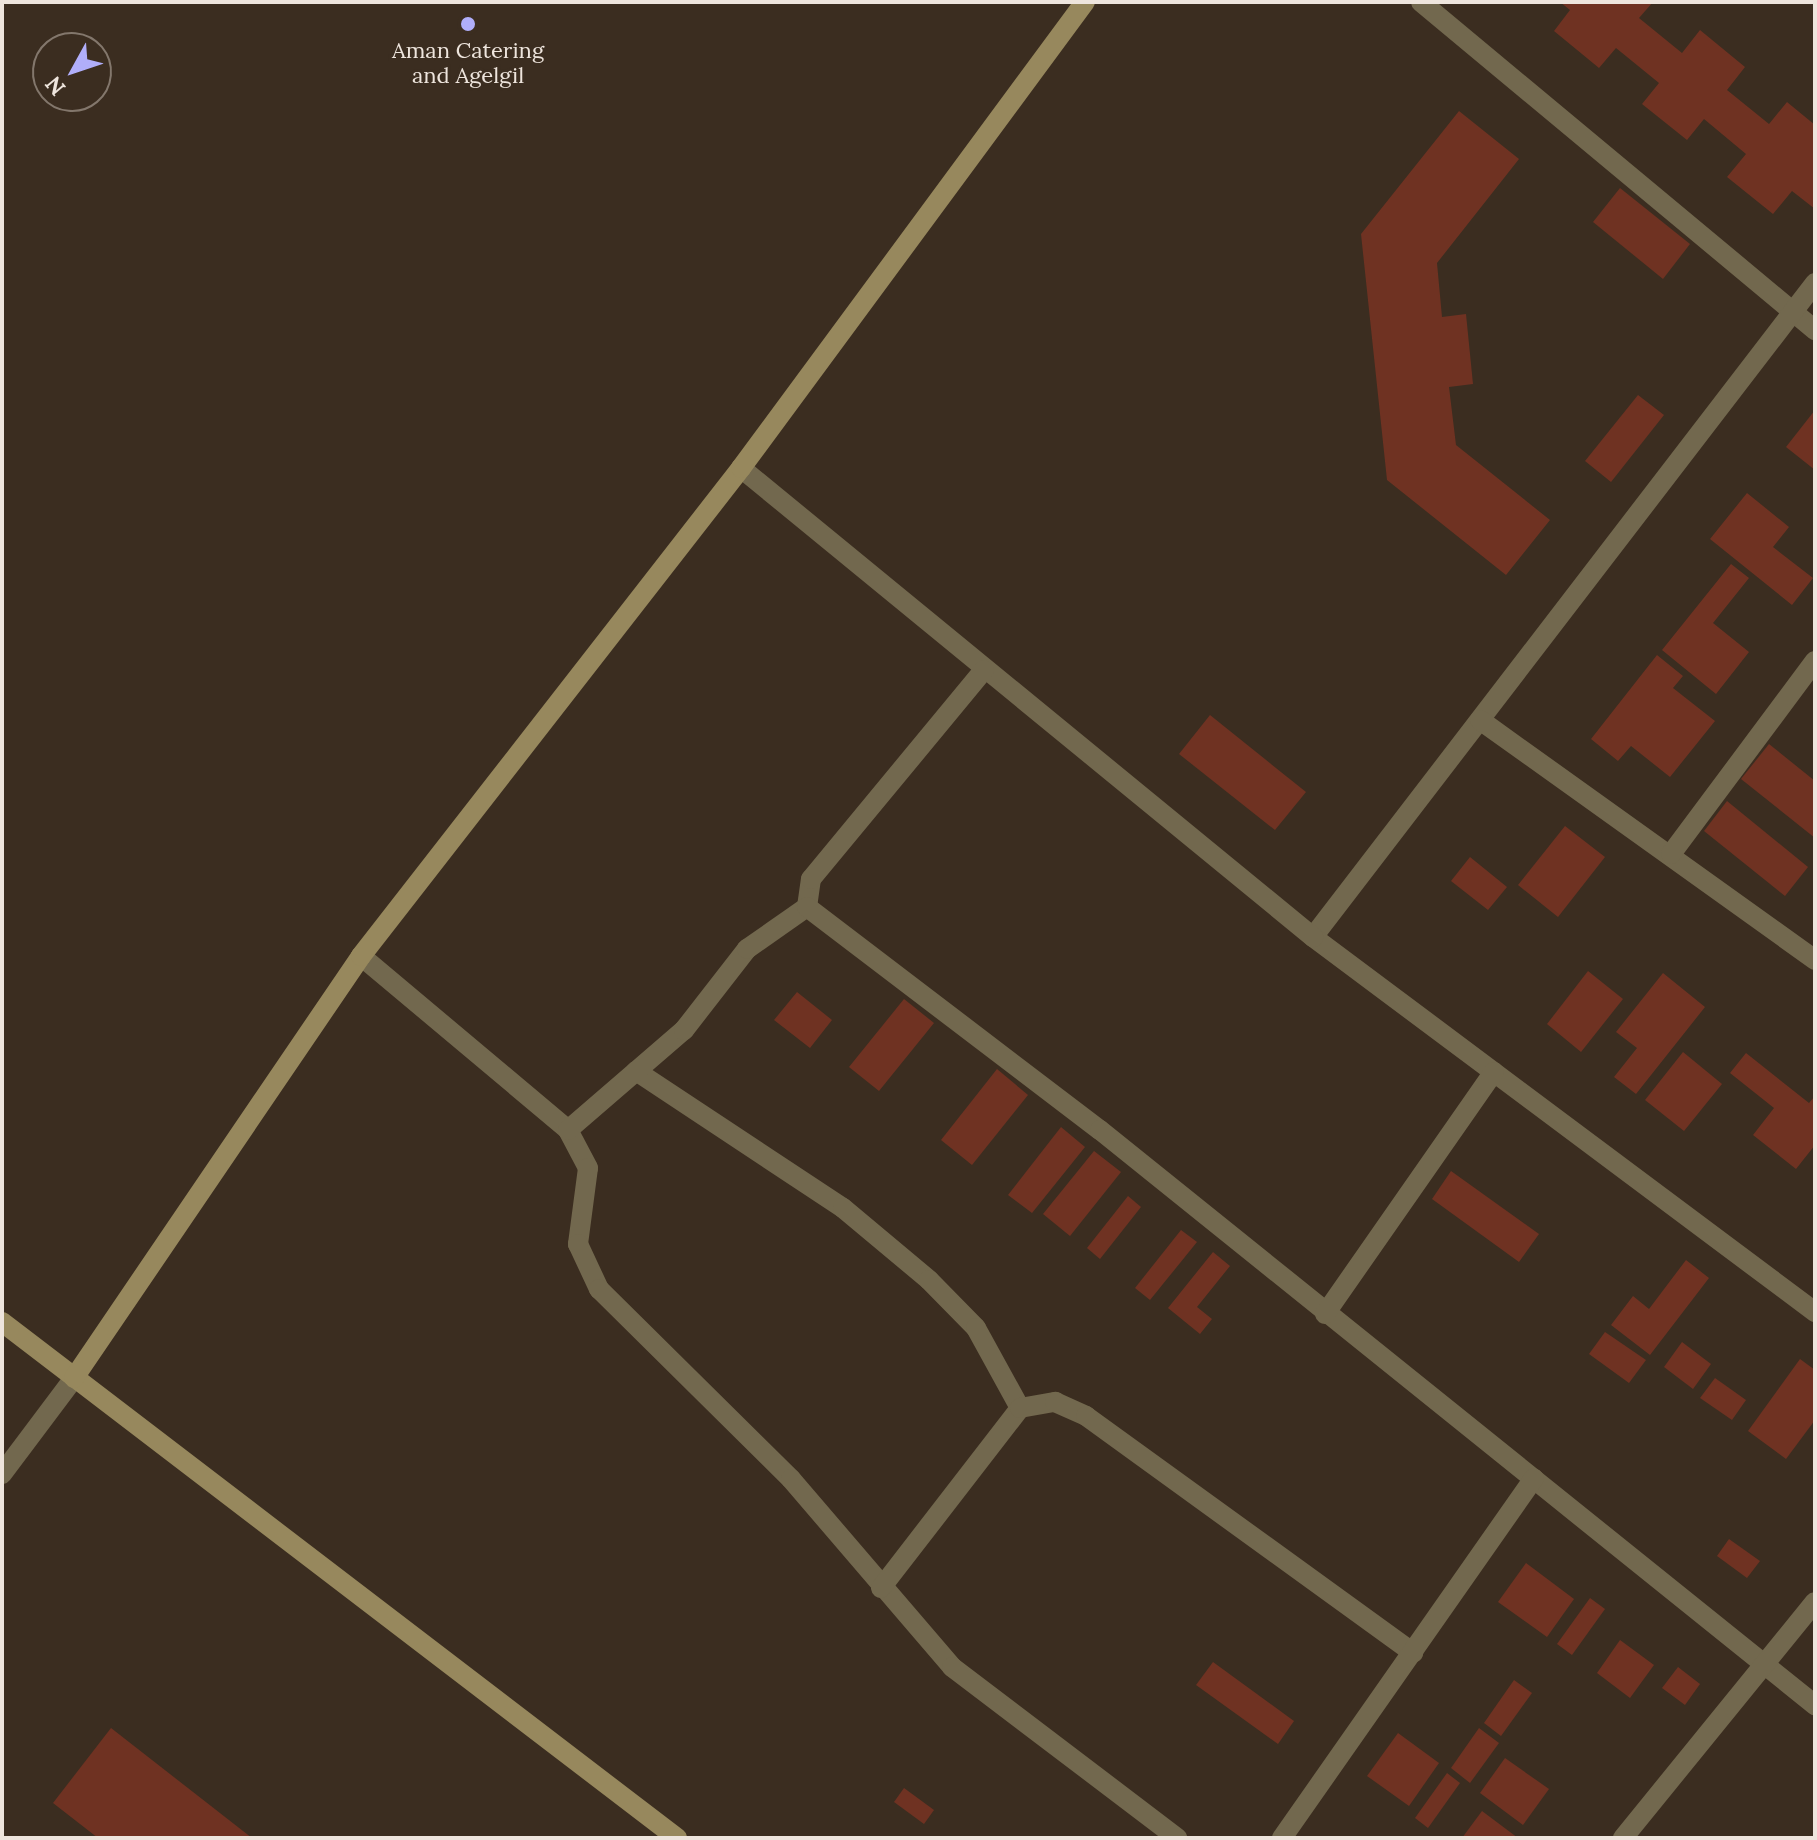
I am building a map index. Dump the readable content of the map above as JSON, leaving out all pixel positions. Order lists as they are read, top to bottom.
{
  "places": ["Aman Catering and Agelgil"],
  "north": "bottom left"
}
